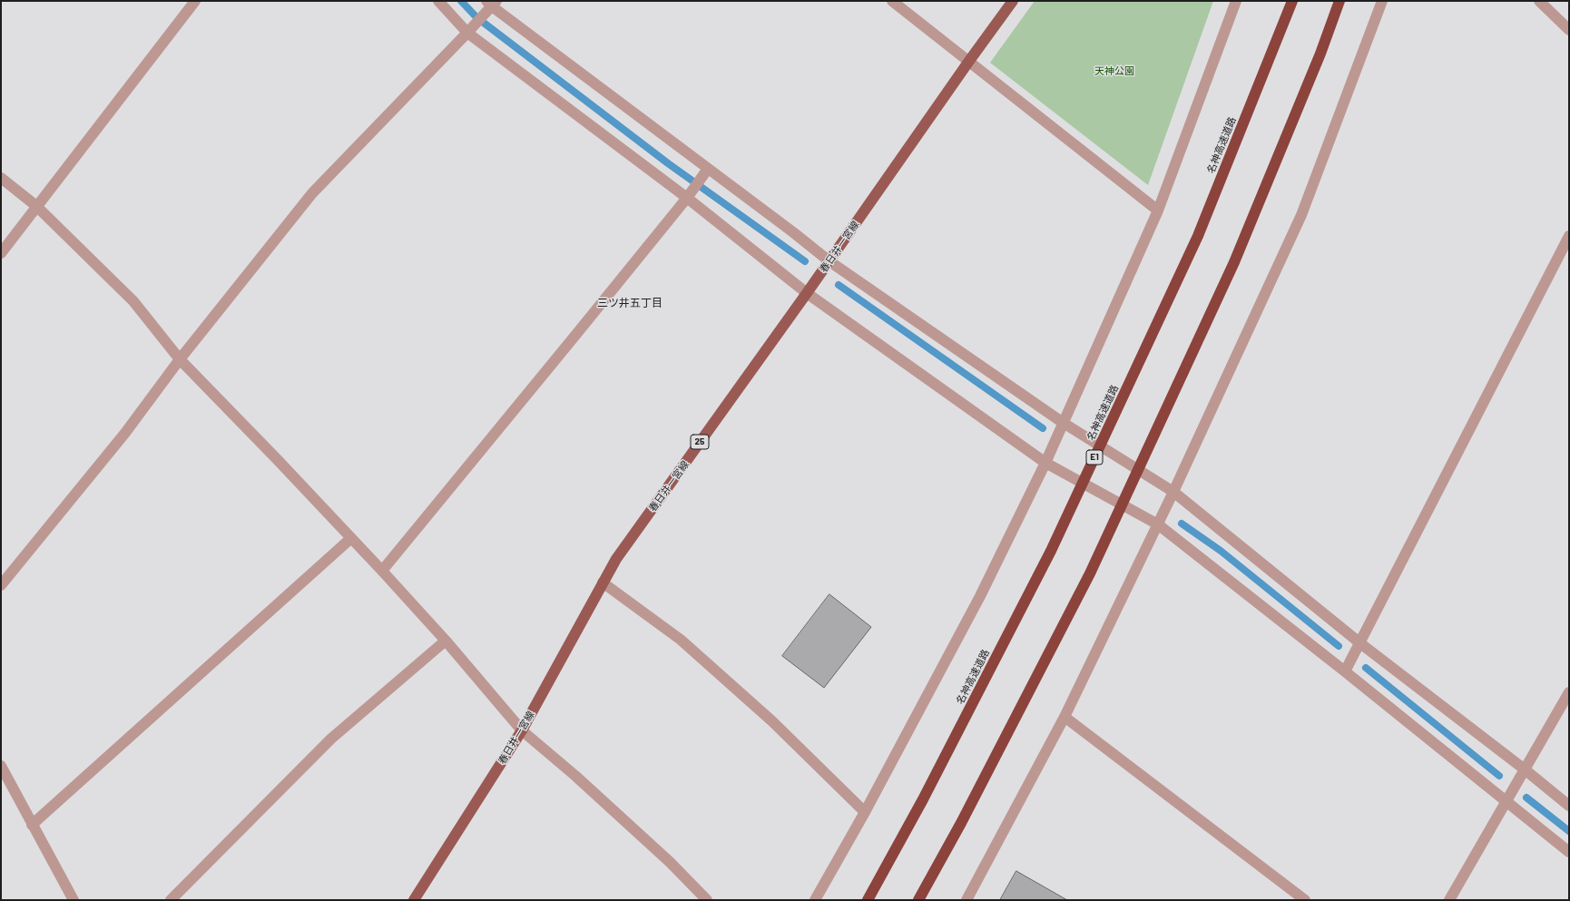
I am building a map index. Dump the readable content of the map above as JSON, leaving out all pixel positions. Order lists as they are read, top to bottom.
{
  "streets": {
    "highway": ["名神高速道路", "E1"],
    "main road": ["春日井一宮線", "25"]
  },
  "districts": ["三ツ井五丁目"],
  "parks": ["天神公園"]
}
